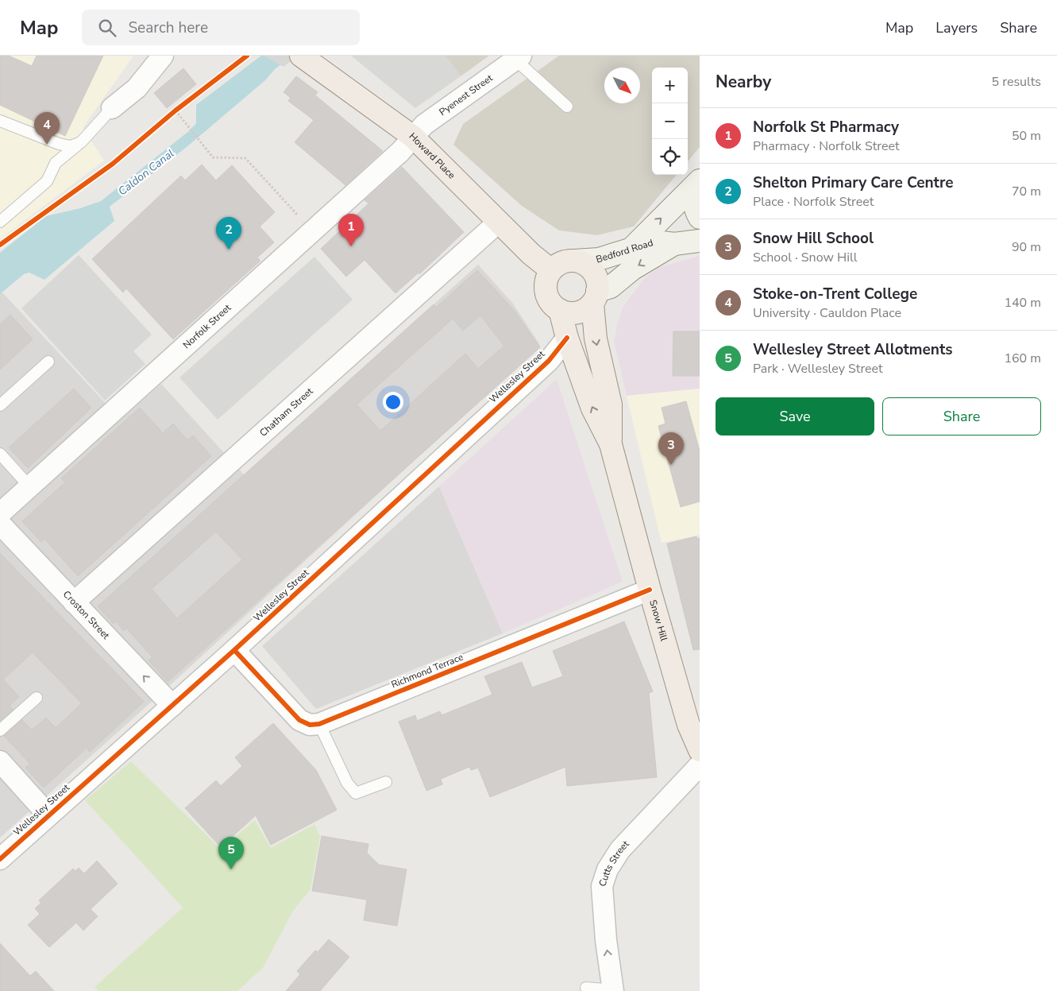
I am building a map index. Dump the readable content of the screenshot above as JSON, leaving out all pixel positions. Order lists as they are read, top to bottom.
{
  "streets": {
    "main road": ["Howard Place", "Bedford Road", "Snow Hill"],
    "street": [
      "Pyenest Street",
      "Norfolk Street",
      "Wellesley Street",
      "Chatham Street",
      "Croston Street",
      "Richmond Terrace",
      "Cutts Street"
    ]
  },
  "crossings": [
    ["Pyenest Street", "Howard Place"],
    ["Pyenest Street", "Norfolk Street"],
    ["Howard Place", "Bedford Road"],
    ["Howard Place", "Norfolk Street"],
    ["Howard Place", "Chatham Street"],
    ["Howard Place", "Snow Hill"],
    ["Bedford Road", "Snow Hill"],
    ["Wellesley Street", "Croston Street"],
    ["Wellesley Street", "Snow Hill"],
    ["Chatham Street", "Croston Street"],
    ["Snow Hill", "Richmond Terrace"]
  ],
  "one_way": ["Cutts Street"],
  "water": ["Caldon Canal"],
  "north": "bottom right",
  "page": {
    "header": "Map",
    "search": "Search here",
    "nav": ["Map", "Layers", "Share"],
    "heading": ["Nearby", "5 results"],
    "map_buttons": ["+", "−"],
    "list": [
      {
        "mark": "1",
        "name": "Norfolk St Pharmacy",
        "note": "Pharmacy · Norfolk Street",
        "value": "50 m"
      },
      {
        "mark": "2",
        "name": "Shelton Primary Care Centre",
        "note": "Place · Norfolk Street",
        "value": "70 m"
      },
      {
        "mark": "3",
        "name": "Snow Hill School",
        "note": "School · Snow Hill",
        "value": "90 m"
      },
      {
        "mark": "4",
        "name": "Stoke-on-Trent College",
        "note": "University · Cauldon Place",
        "value": "140 m"
      },
      {
        "mark": "5",
        "name": "Wellesley Street Allotments",
        "note": "Park · Wellesley Street",
        "value": "160 m"
      }
    ],
    "pins": [
      "4",
      "1",
      "2",
      "3",
      "5"
    ],
    "buttons": ["Save", "Share"]
  }
}
